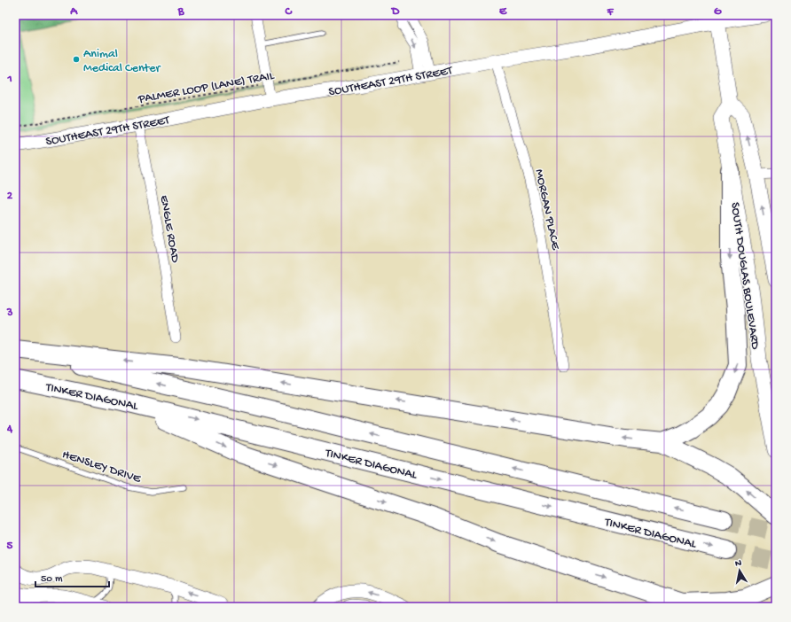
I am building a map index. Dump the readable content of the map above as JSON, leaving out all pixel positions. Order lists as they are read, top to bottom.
{
  "streets": {
    "highway": ["TINKER DIAGONAL"],
    "main road": ["SOUTHEAST 29TH STREET", "SOUTH DOUGLAS BOULEVARD"],
    "street": ["MORGAN PLACE", "ENGLE ROAD"],
    "lane": ["HENSLEY DRIVE"],
    "path": ["PALMER LOOP (LANE) TRAIL"]
  },
  "crossings": [
    ["SOUTHEAST 29TH STREET", "MORGAN PLACE"],
    ["SOUTHEAST 29TH STREET", "ENGLE ROAD"]
  ],
  "places": ["Animal Medical Center"],
  "scale_bar": "50 m",
  "north": "top",
  "grid": {
    "columns": [
      "A",
      "B",
      "C",
      "D",
      "E",
      "F",
      "G"
    ],
    "rows": [
      "1",
      "2",
      "3",
      "4",
      "5"
    ]
  }
}
